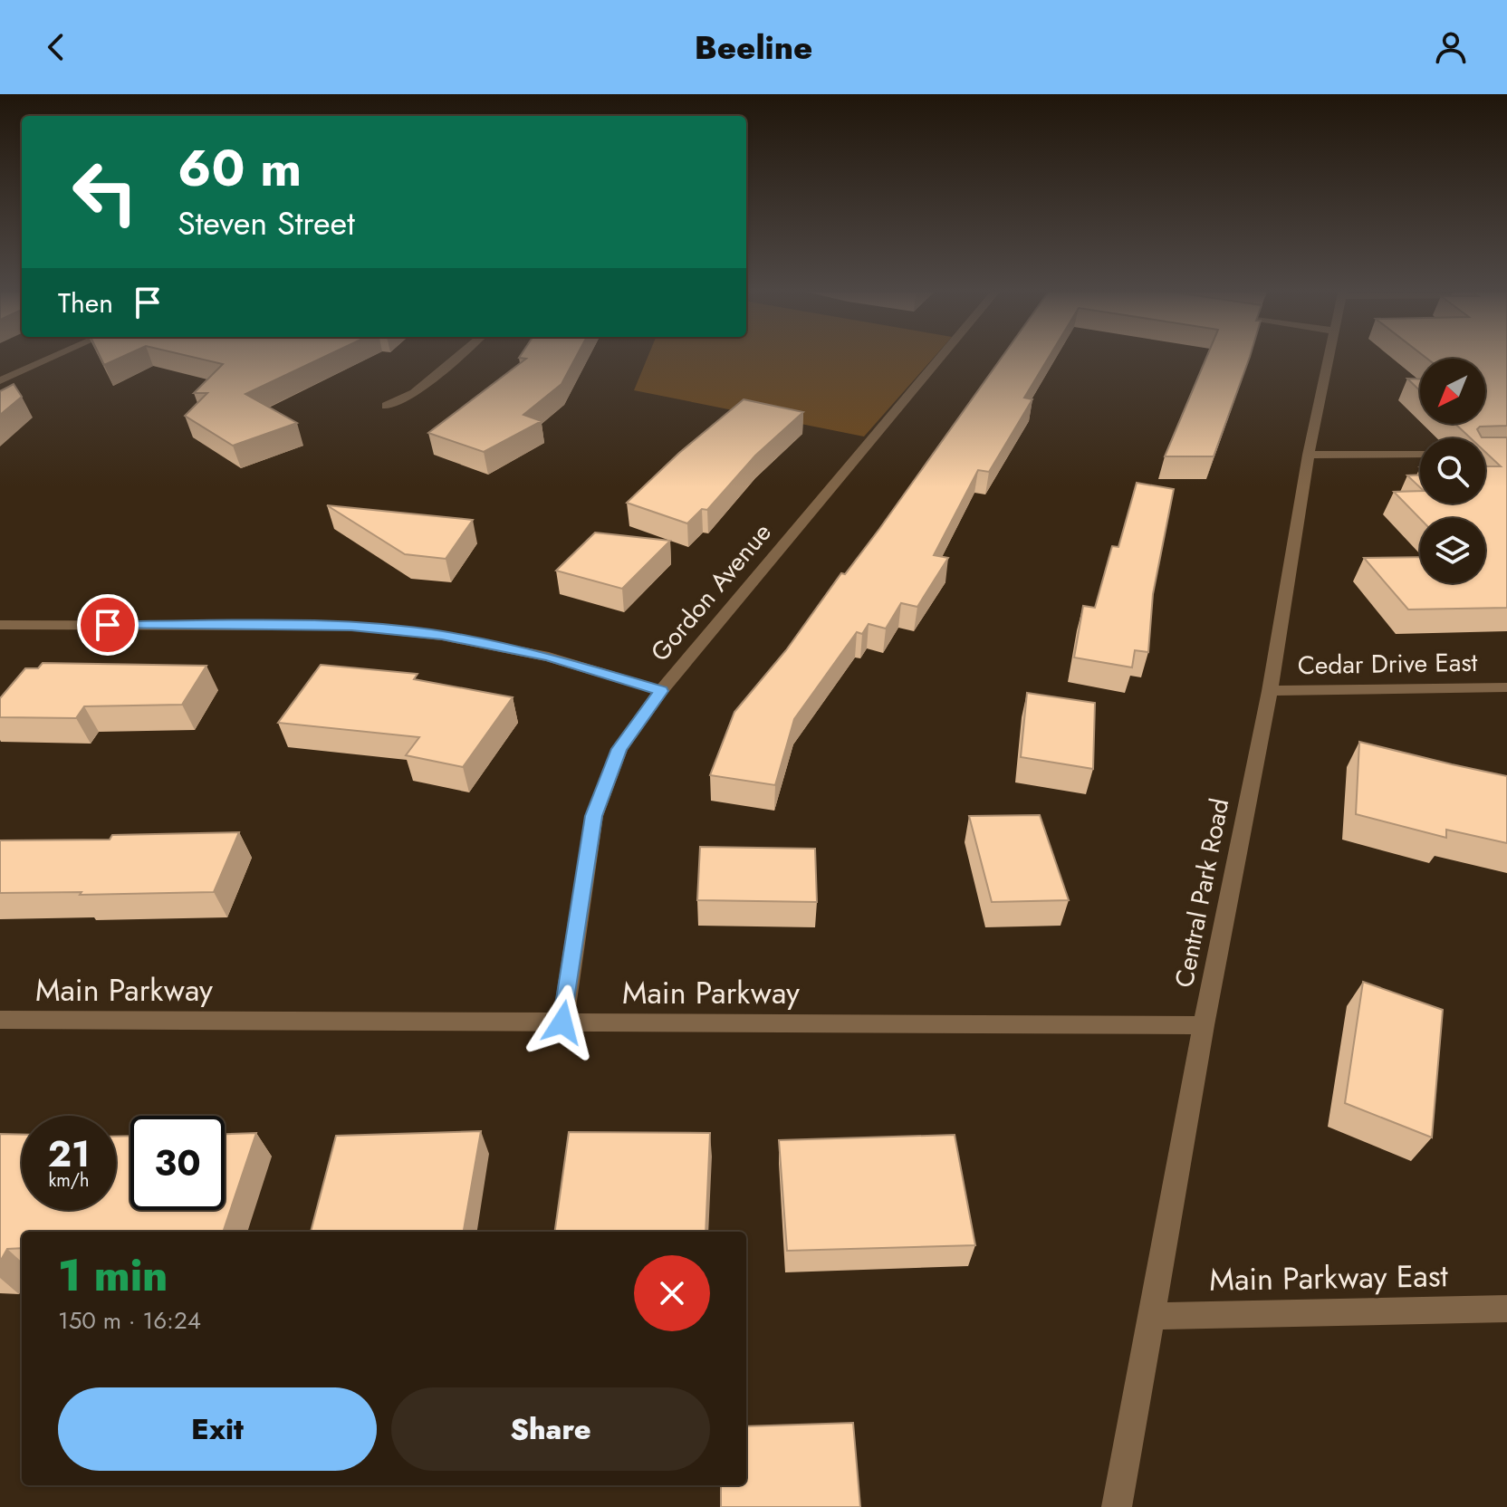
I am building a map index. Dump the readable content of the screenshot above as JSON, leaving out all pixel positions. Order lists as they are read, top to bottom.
{
  "streets": {
    "street": [
      "Gordon Avenue",
      "Cedar Drive East",
      "Central Park Road",
      "Main Parkway",
      "Main Parkway East"
    ]
  },
  "crossings": [
    ["Gordon Avenue", "Main Parkway"],
    ["Cedar Drive East", "Central Park Road"],
    ["Central Park Road", "Main Parkway"],
    ["Central Park Road", "Main Parkway East"]
  ],
  "north": "bottom left",
  "page": {
    "header": "Beeline",
    "turn": ["60 m", "Steven Street"],
    "then": "Then",
    "speed": "21 km/h",
    "limit": "30",
    "heading": ["1 min", "150 m · 16:24"],
    "buttons": ["Exit", "Share"]
  }
}
